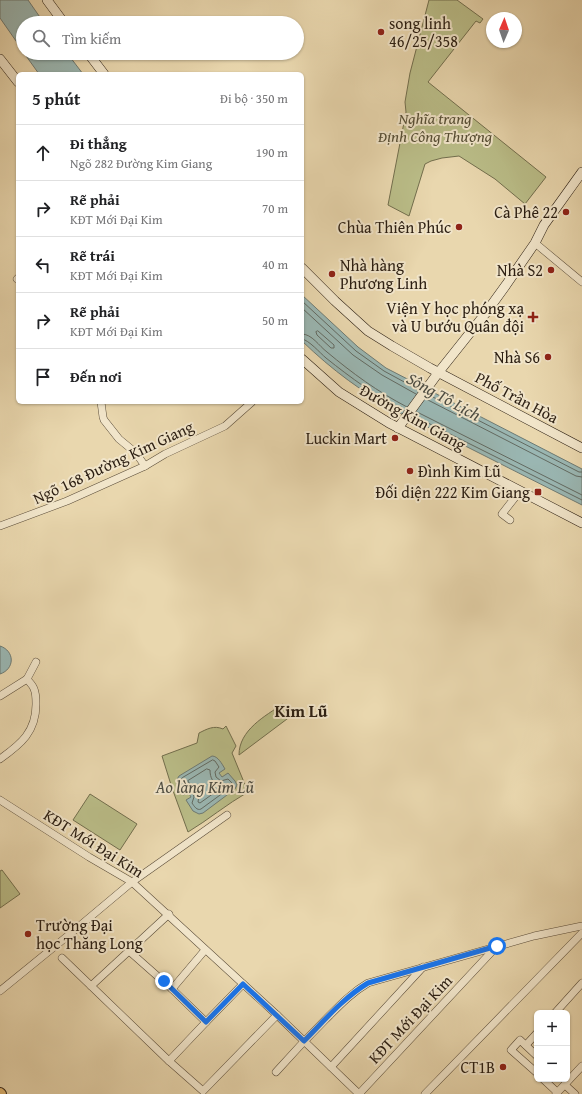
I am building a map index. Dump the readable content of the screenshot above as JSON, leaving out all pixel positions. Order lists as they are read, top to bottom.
{
  "streets": {
    "main road": ["Phố Trần Hòa", "Đường Kim Giang"],
    "street": ["Ngõ 168 Đường Kim Giang", "KĐT Mới Đại Kim"]
  },
  "districts": ["Kim Lũ"],
  "water": ["Sông Tô Lịch", "Ao làng Kim Lũ"],
  "parks": ["Nghĩa trang Định Công Thượng"],
  "places": {
    "other": [
      "song linh 46/25/358",
      "Cà Phê 22",
      "Chùa Thiên Phúc",
      "Nhà S2",
      "Nhà hàng Phương Linh",
      "Nhà S6",
      "Luckin Mart",
      "Đình Kim Lũ",
      "Trường Đại học Thăng Long",
      "CT1B"
    ],
    "health": ["Viện Y học phóng xạ và U bướu Quân đội"],
    "transit": ["Đối diện 222 Kim Giang"]
  },
  "north": "top",
  "page": {
    "search": "Tìm kiếm",
    "heading": ["5 phút", "Đi bộ · 350 m"],
    "list": [
      ["Đi thẳng", "Ngõ 282 Đường Kim Giang", "190 m"],
      ["Rẽ phải", "KĐT Mới Đại Kim", "70 m"],
      ["Rẽ trái", "KĐT Mới Đại Kim", "40 m"],
      ["Rẽ phải", "KĐT Mới Đại Kim", "50 m"],
      "Đến nơi"
    ],
    "map_buttons": ["+", "−"]
  }
}
